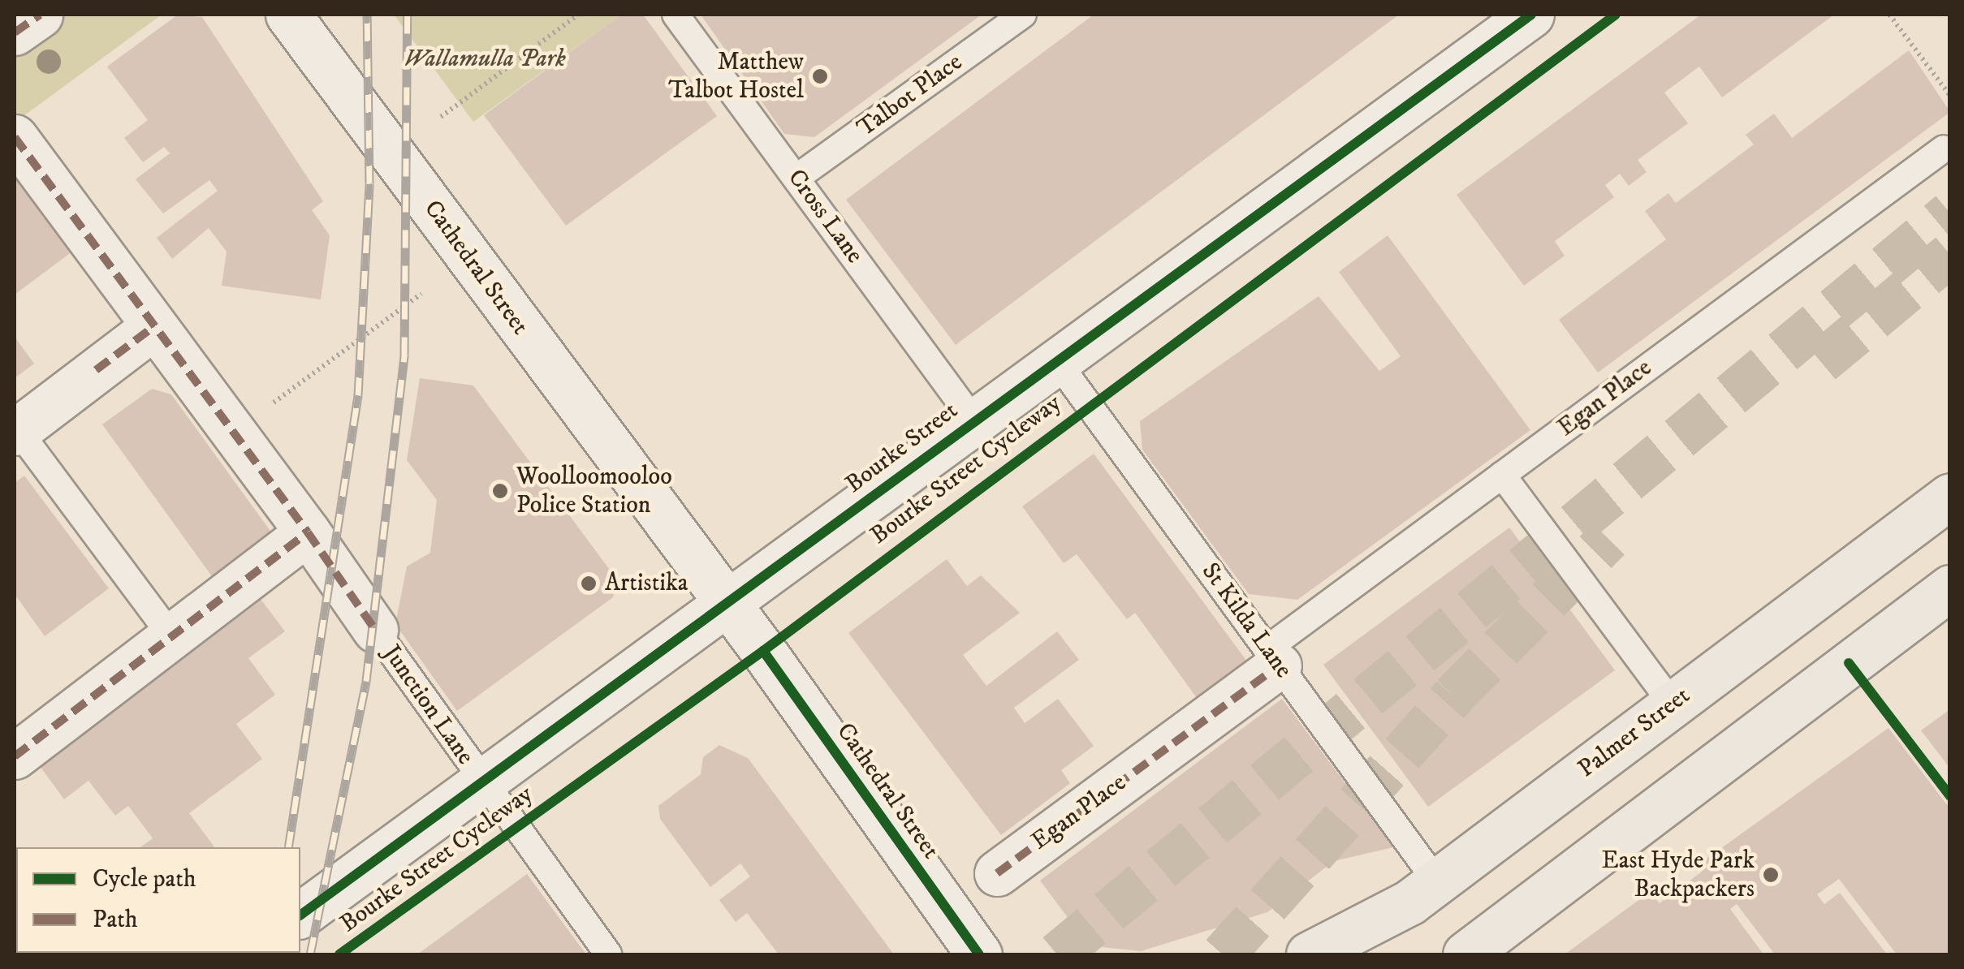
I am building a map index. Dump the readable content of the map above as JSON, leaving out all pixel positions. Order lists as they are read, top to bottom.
{
  "streets": {
    "main road": ["Palmer Street"],
    "street": [
      "Cathedral Street",
      "Egan Place",
      "Bourke Street",
      "Junction Lane"
    ],
    "lane": ["Talbot Place", "Cross Lane", "St Kilda Lane"],
    "cycle path": ["Bourke Street Cycleway"]
  },
  "crossings": [
    ["Talbot Place", "Cross Lane"],
    ["Cross Lane", "Bourke Street"],
    ["Cathedral Street", "Bourke Street"],
    ["Egan Place", "St Kilda Lane"],
    ["Bourke Street", "St Kilda Lane"],
    ["Bourke Street", "Junction Lane"],
    ["St Kilda Lane", "Palmer Street"]
  ],
  "parks": ["Wallamulla Park"],
  "places": [
    "Matthew Talbot Hostel",
    "Woolloomooloo Police Station",
    "Artistika",
    "East Hyde Park Backpackers"
  ],
  "legend": ["Cycle path", "Path"]
}
